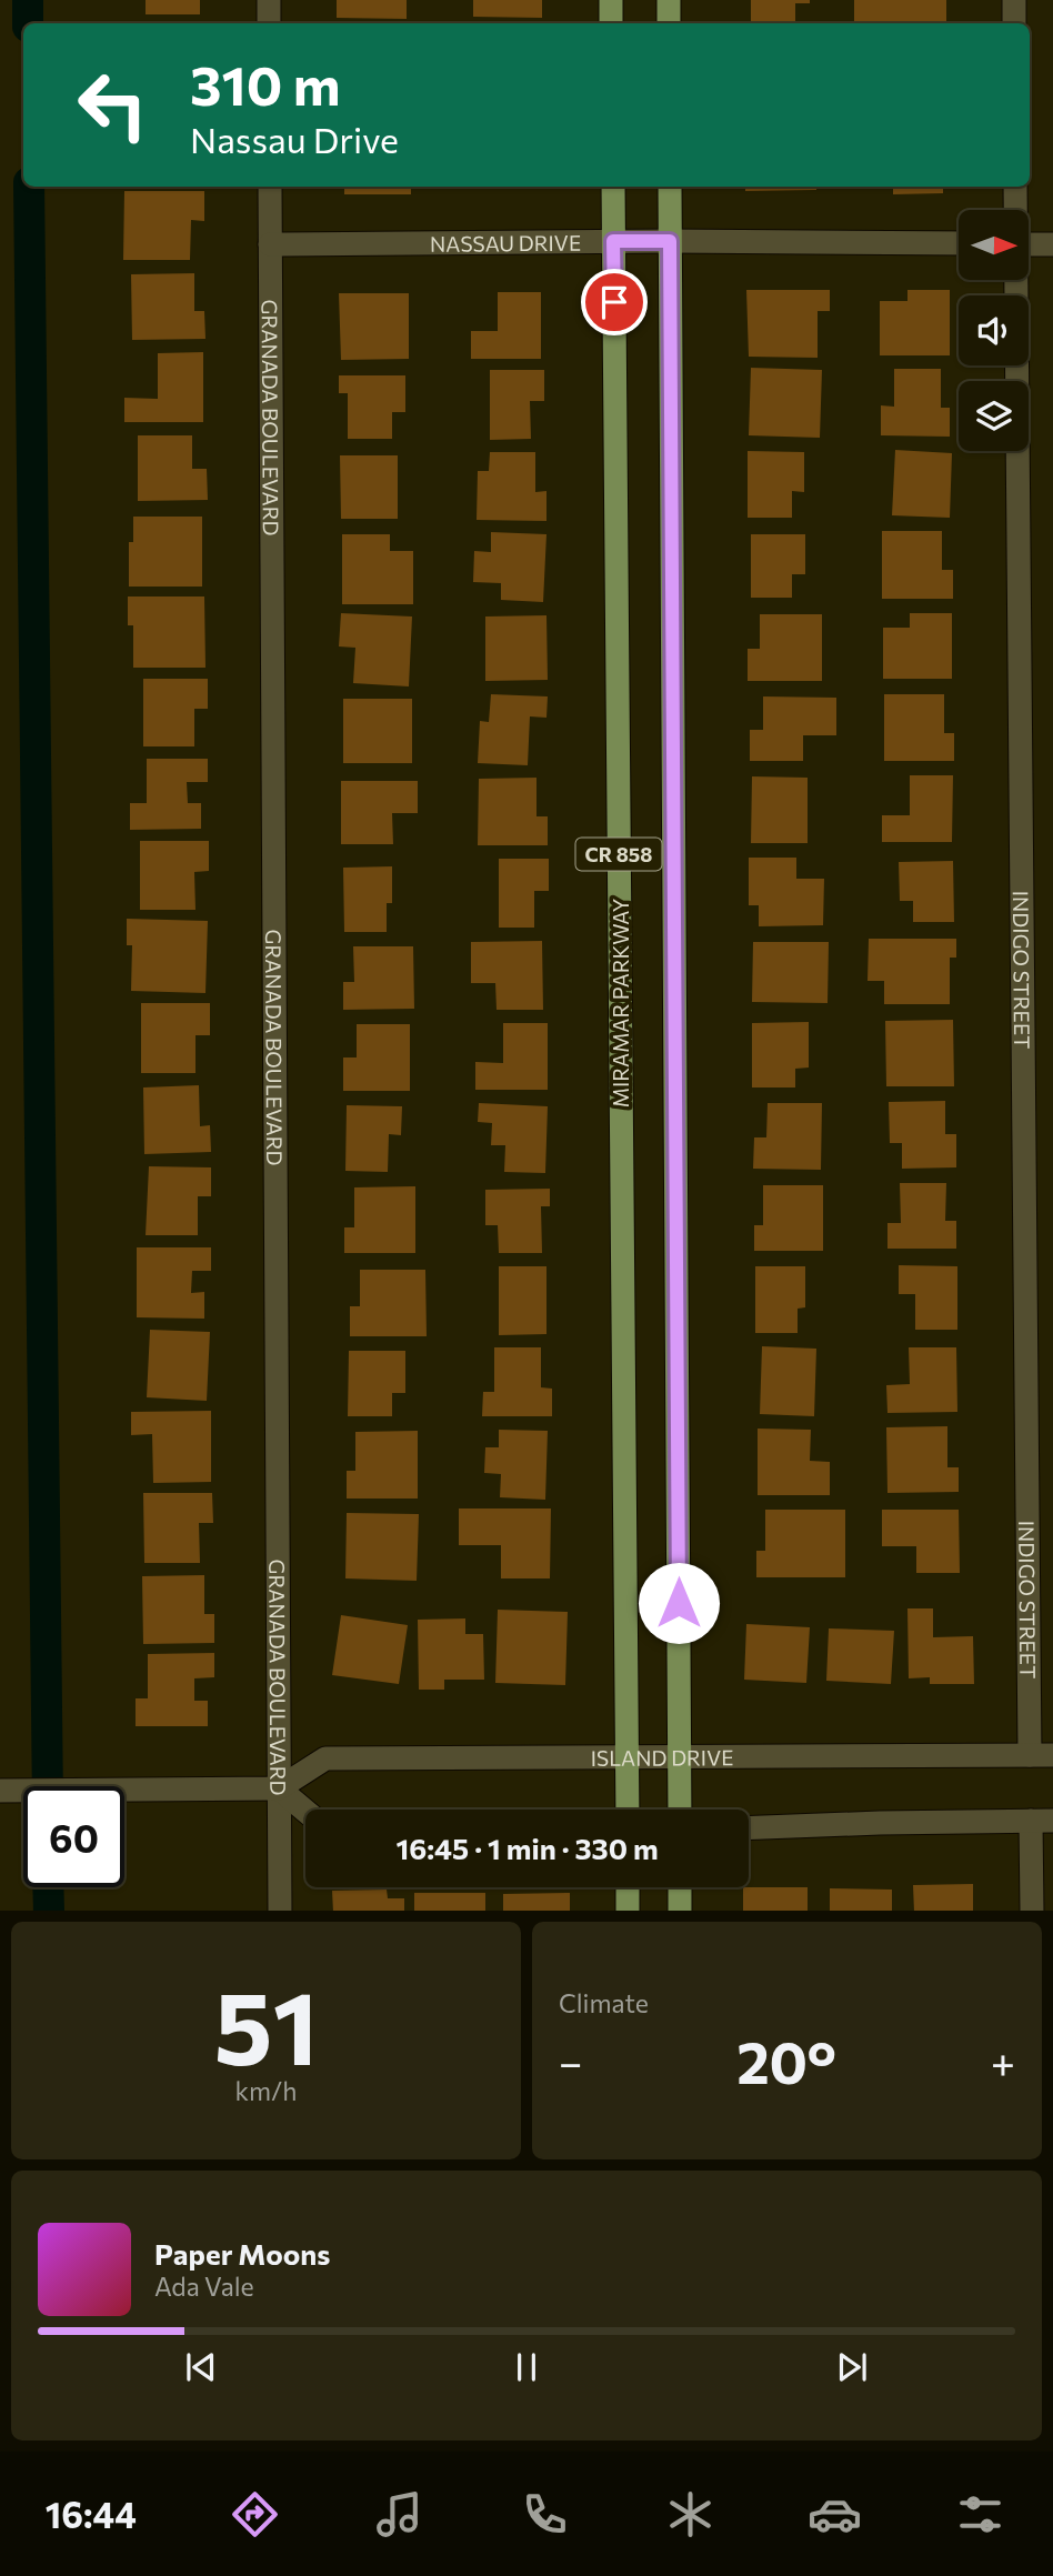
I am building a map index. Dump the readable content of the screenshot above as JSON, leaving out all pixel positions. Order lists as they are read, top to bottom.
{
  "streets": {
    "main road": ["CR 858", "MIRAMAR PARKWAY"],
    "street": [
      "NASSAU DRIVE",
      "GRANADA BOULEVARD",
      "INDIGO STREET",
      "ISLAND DRIVE"
    ]
  },
  "crossings": [
    ["NASSAU DRIVE", "GRANADA BOULEVARD"],
    ["NASSAU DRIVE", "CR 858"],
    ["NASSAU DRIVE", "MIRAMAR PARKWAY"],
    ["GRANADA BOULEVARD", "ISLAND DRIVE"],
    ["CR 858", "ISLAND DRIVE"],
    ["INDIGO STREET", "ISLAND DRIVE"],
    ["MIRAMAR PARKWAY", "ISLAND DRIVE"]
  ],
  "north": "right",
  "page": {
    "turn": ["310 m", "Nassau Drive"],
    "limit": "60",
    "trip": "16:45 · 1 min · 330 m",
    "tile": [
      ["51", "km/h"],
      "Climate"
    ],
    "heat": ["−", "20°", "+"],
    "song": ["Paper Moons", "Ada Vale"],
    "tabs": "16:44"
  }
}
